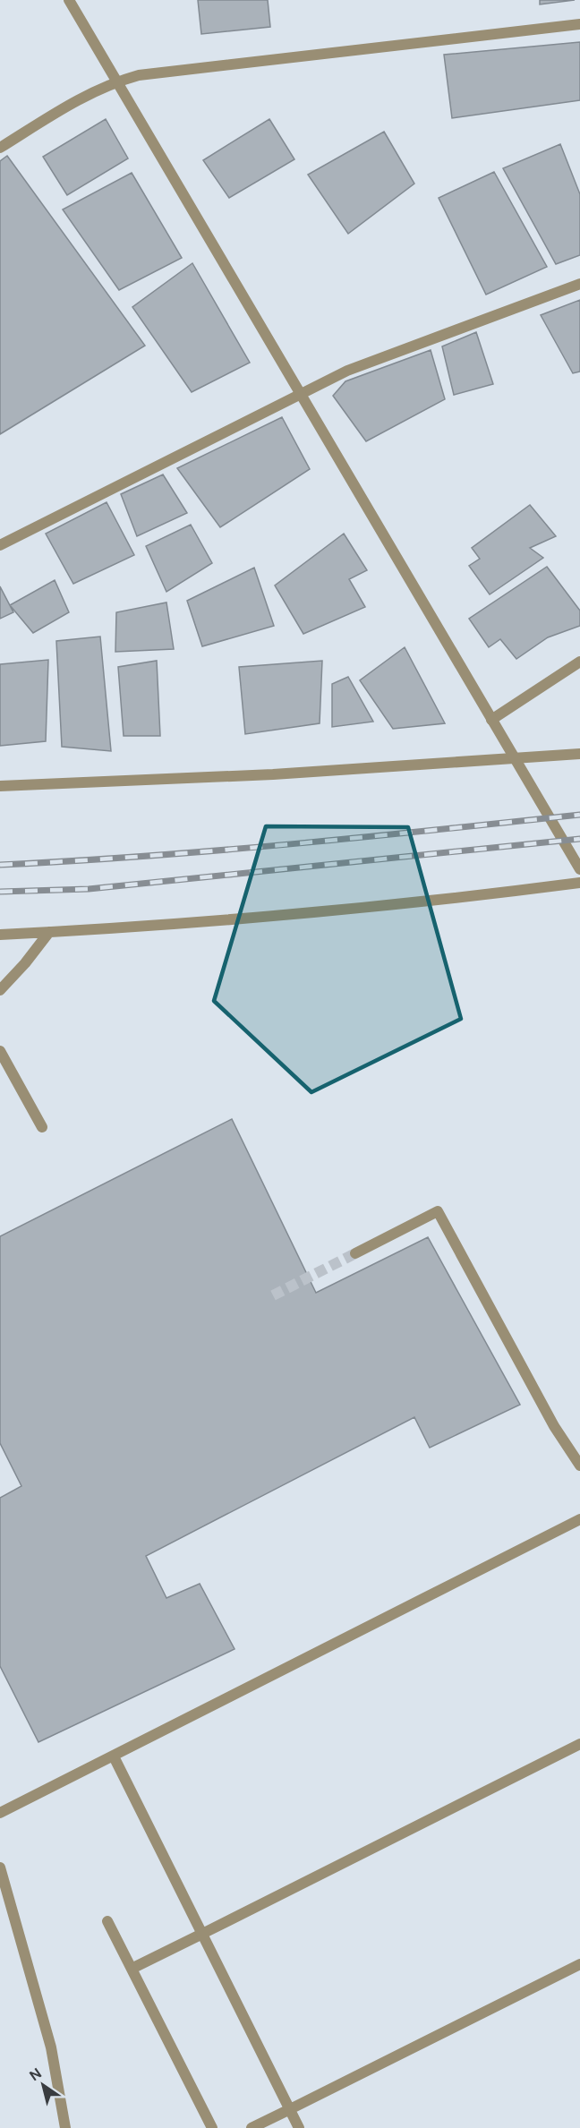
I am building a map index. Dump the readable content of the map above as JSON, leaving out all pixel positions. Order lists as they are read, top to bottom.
{
  "north": "top left"
}
